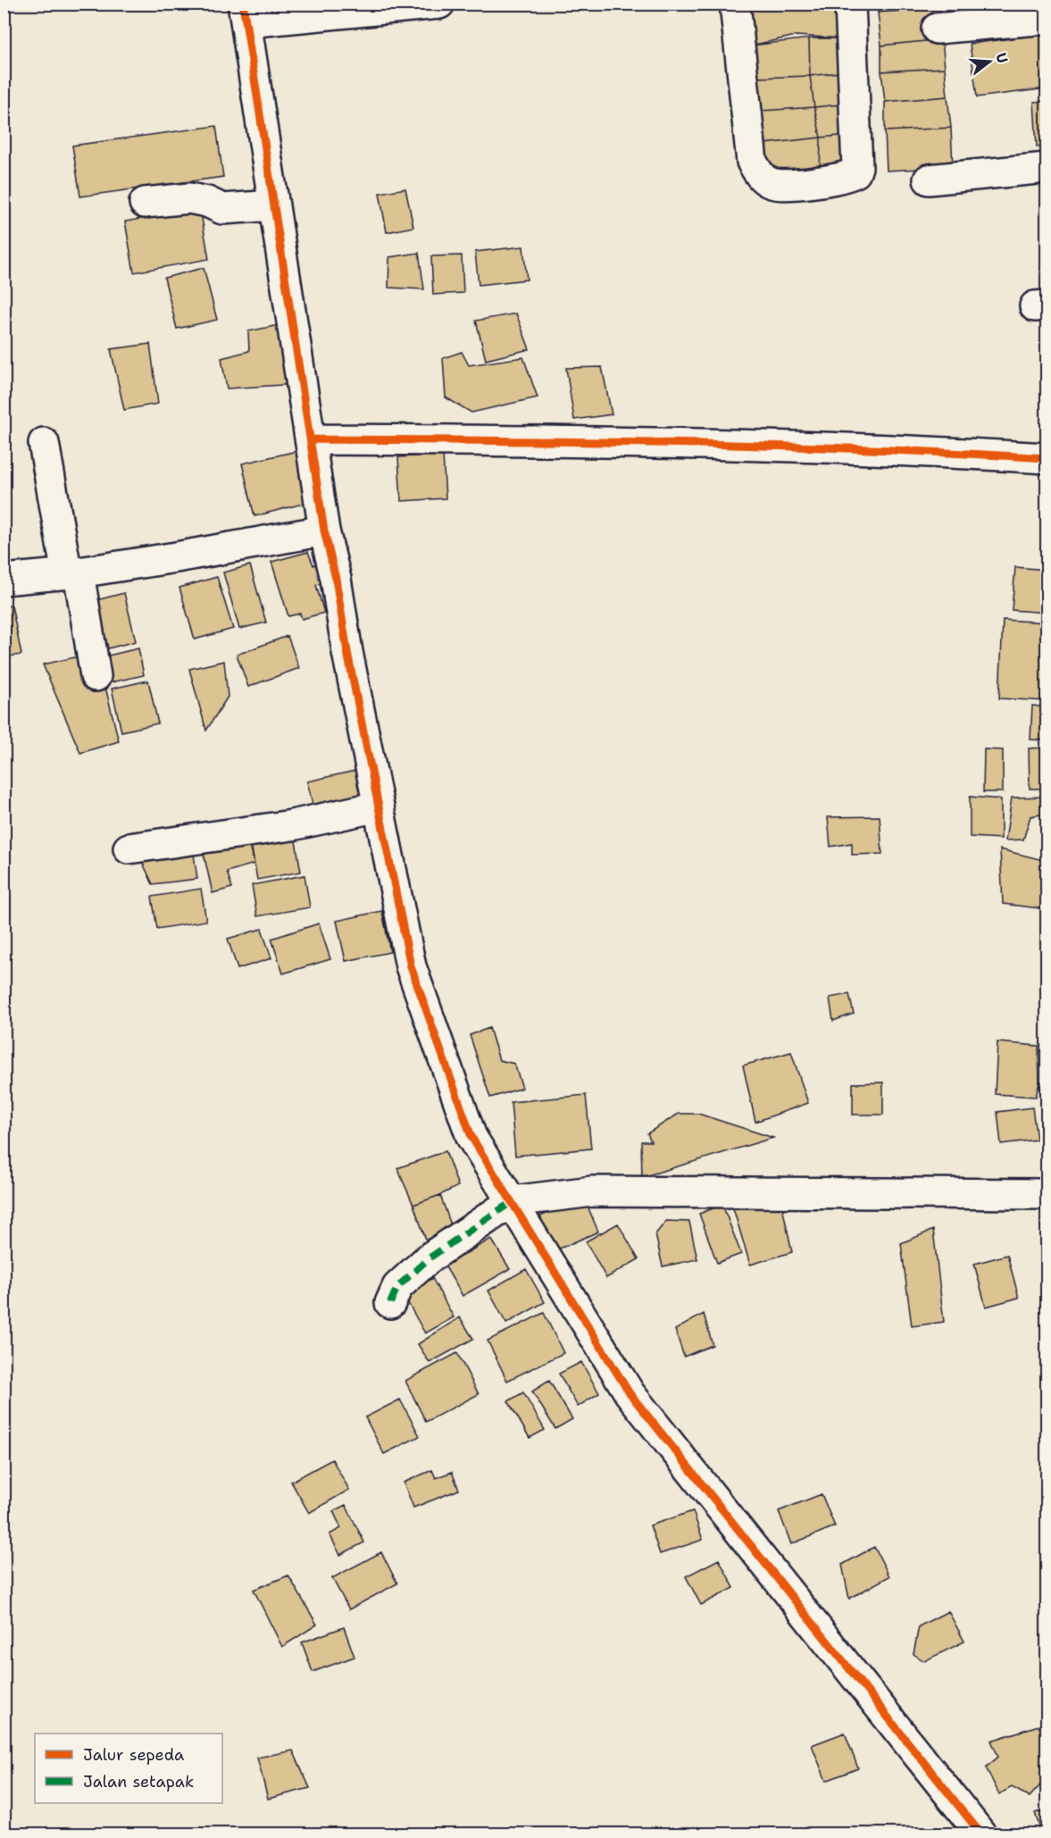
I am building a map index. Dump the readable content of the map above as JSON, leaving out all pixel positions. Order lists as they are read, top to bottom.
{
  "legend": ["Jalur sepeda", "Jalan setapak"],
  "north": "right"
}
